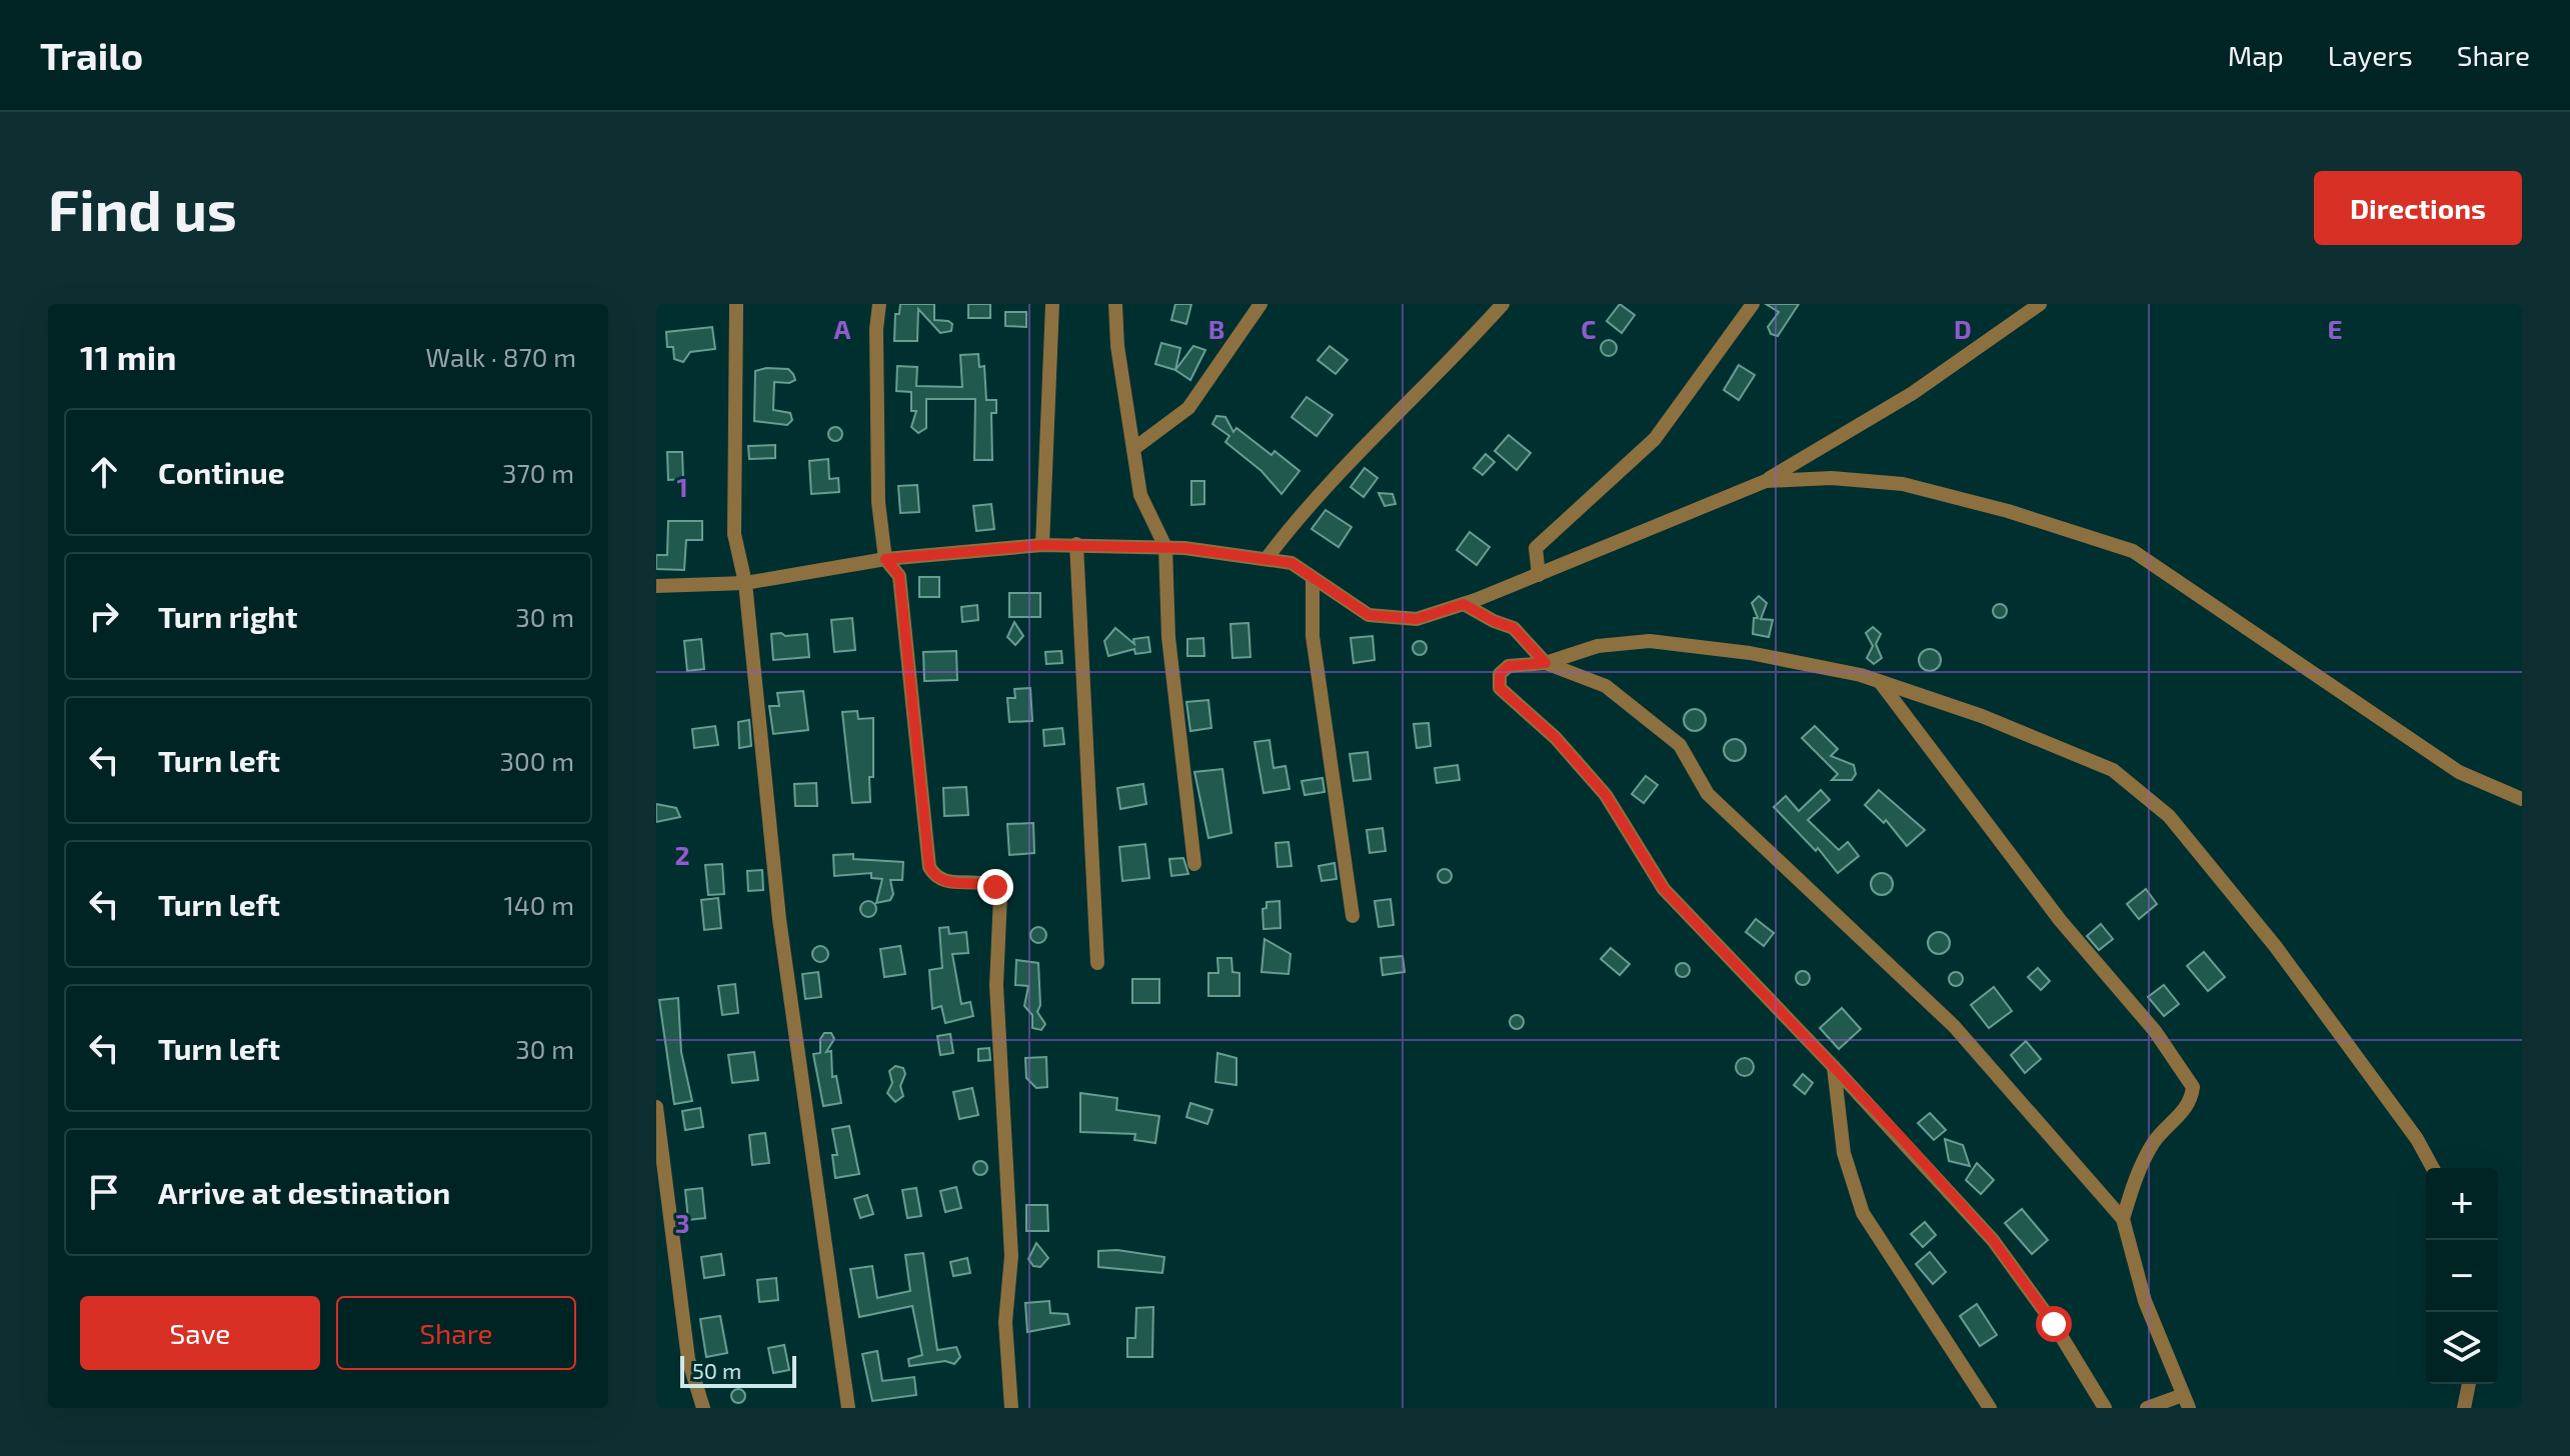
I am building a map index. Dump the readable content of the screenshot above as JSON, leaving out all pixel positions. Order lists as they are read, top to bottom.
{
  "scale_bar": "50 m",
  "page": {
    "header": "Trailo",
    "nav": ["Map", "Layers", "Share"],
    "buttons": [
      "Directions",
      ["Save", "Share"]
    ],
    "title": "Find us",
    "heading": ["11 min", "Walk · 870 m"],
    "list": [
      ["Continue", "370 m"],
      ["Turn right", "30 m"],
      ["Turn left", "300 m"],
      ["Turn left", "140 m"],
      ["Turn left", "30 m"],
      "Arrive at destination"
    ],
    "map_buttons": ["+", "−"],
    "scale": "50 m"
  },
  "grid": {
    "columns": [
      "A",
      "B",
      "C",
      "D",
      "E"
    ],
    "rows": ["1", "2", "3"]
  }
}
